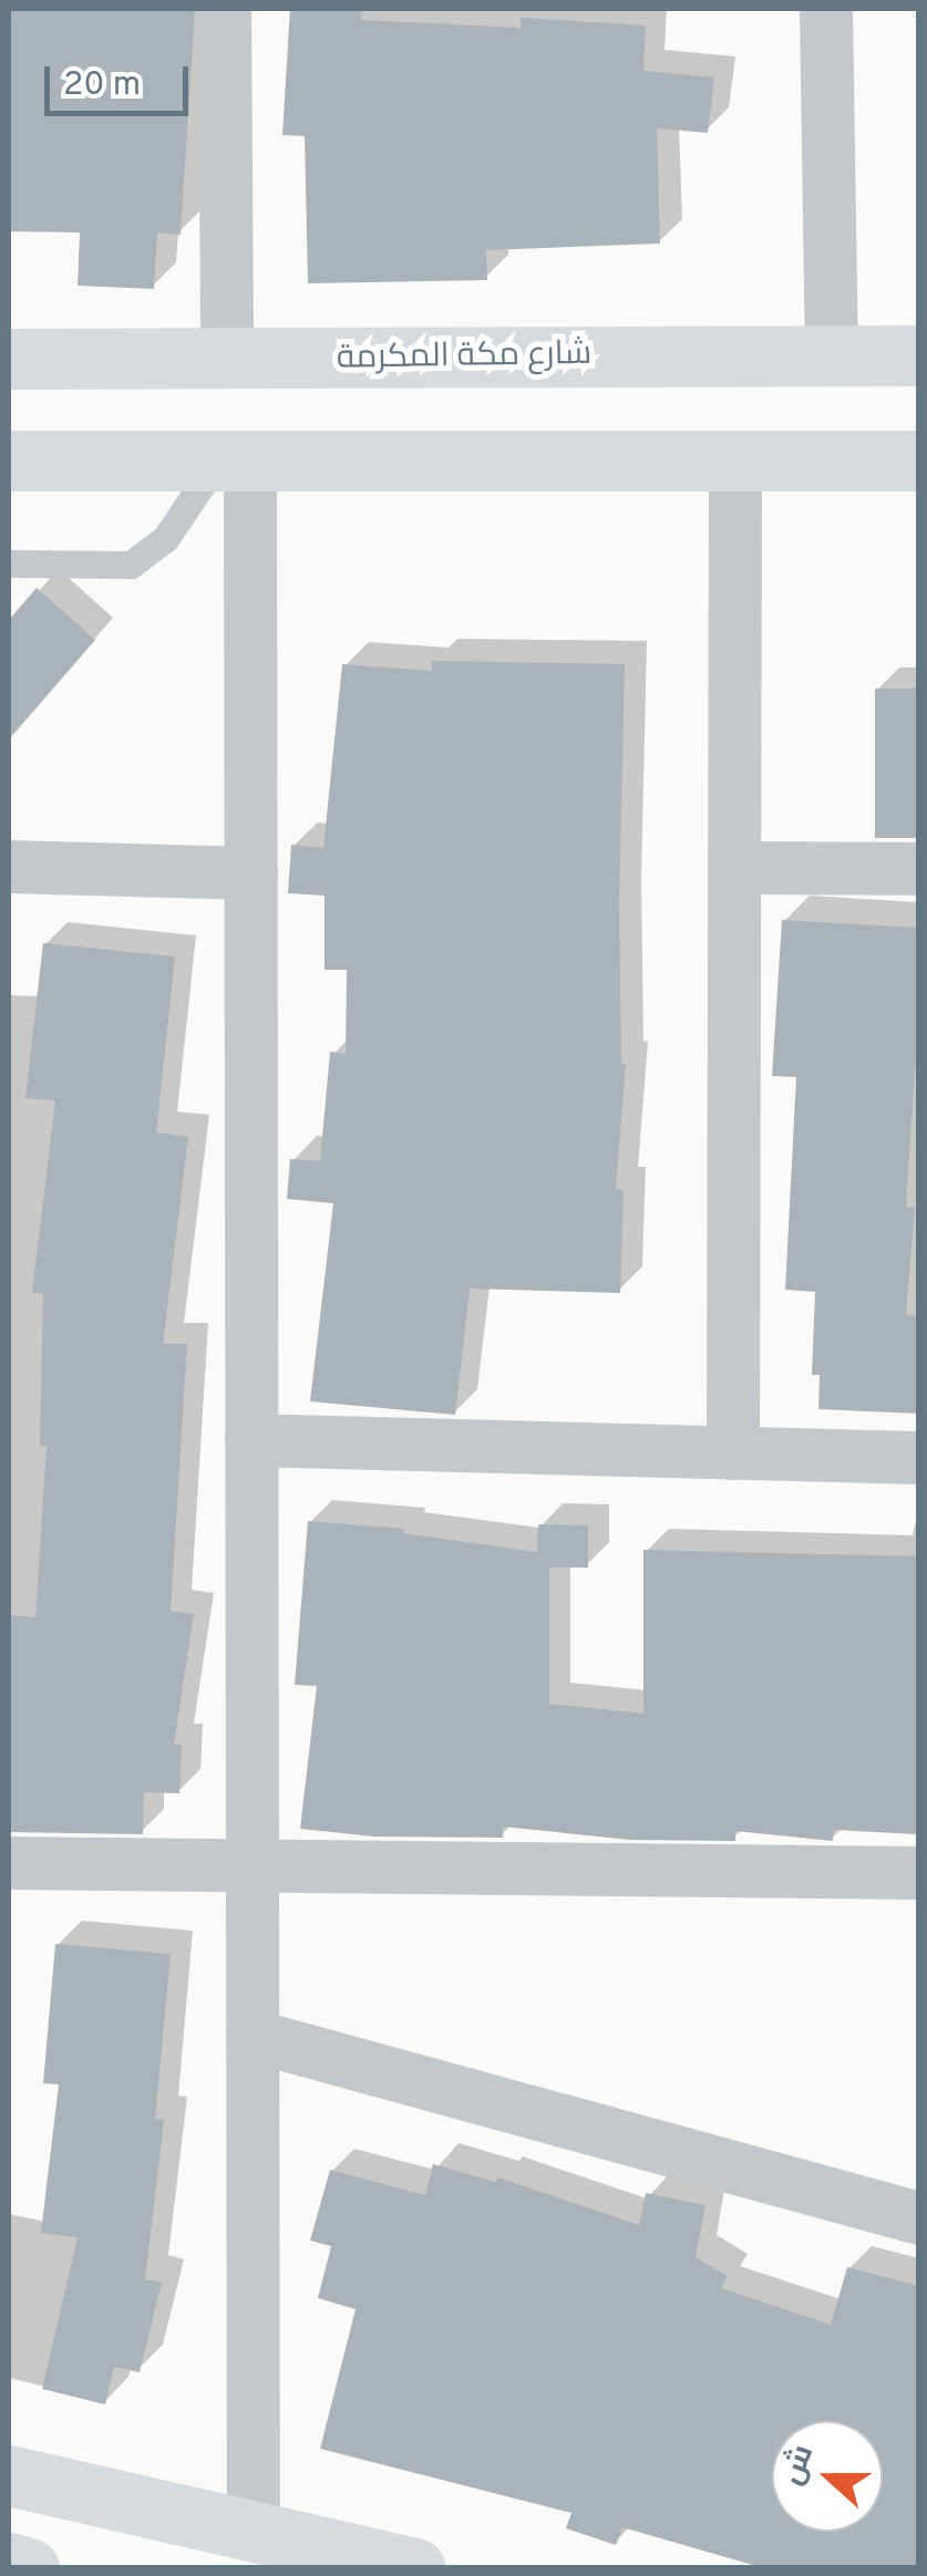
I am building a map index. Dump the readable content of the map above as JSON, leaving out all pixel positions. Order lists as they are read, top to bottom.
{
  "streets": {
    "main road": ["شارع مكة المكرمة"]
  },
  "scale_bar": "20 m",
  "north": "left"
}
